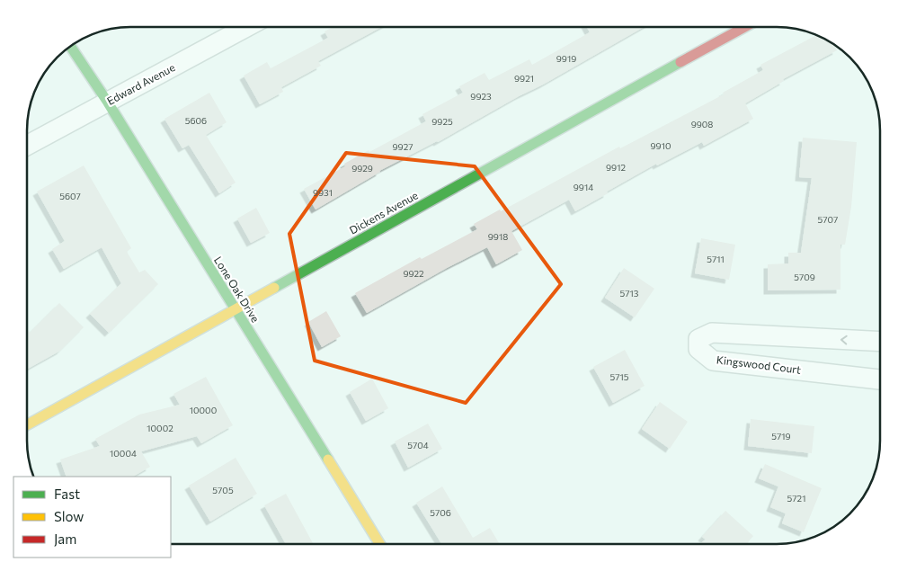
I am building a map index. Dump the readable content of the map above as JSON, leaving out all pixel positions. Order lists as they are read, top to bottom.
{
  "streets": {
    "street": [
      "Edward Avenue",
      "Dickens Avenue",
      "Lone Oak Drive",
      "Kingswood Court"
    ]
  },
  "crossings": [
    ["Edward Avenue", "Lone Oak Drive"],
    ["Dickens Avenue", "Lone Oak Drive"]
  ],
  "house_numbers": [
    "9919",
    "9921",
    "9923",
    "5606",
    "9925",
    "9908",
    "9910",
    "9927",
    "9912",
    "9929",
    "9914",
    "9931",
    "5607",
    "5707",
    "9918",
    "5711",
    "9922",
    "5709",
    "5713",
    "5715",
    "10000",
    "10002",
    "5719",
    "5704",
    "10004",
    "5705",
    "5721",
    "5706"
  ],
  "legend": ["Fast", "Slow", "Jam"]
}
